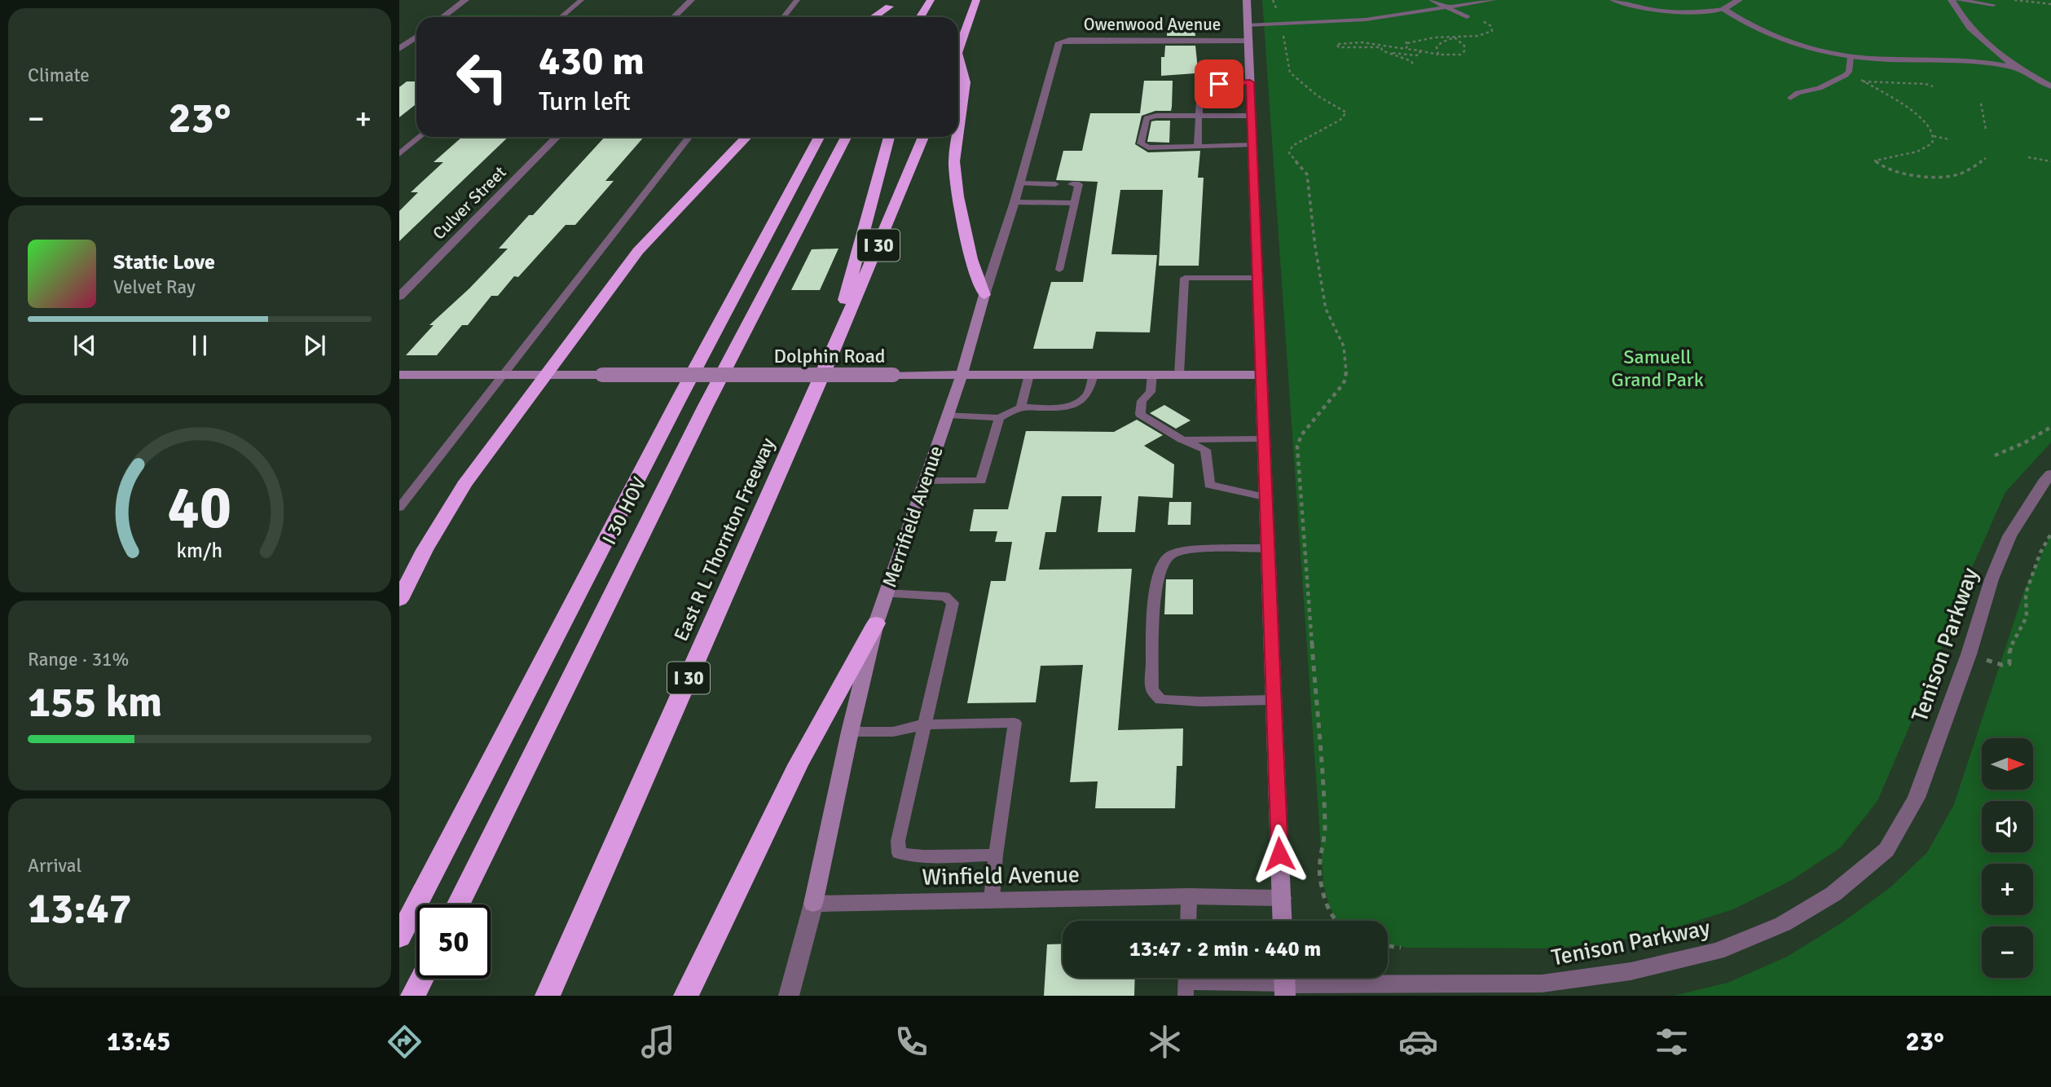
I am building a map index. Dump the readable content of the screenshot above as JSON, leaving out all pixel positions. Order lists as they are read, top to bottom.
{
  "streets": {
    "highway": ["I 30", "I 30 HOV", "East R L Thornton Freeway"],
    "main road": ["Dolphin Road", "Merrifield Avenue"],
    "street": [
      "Owenwood Avenue",
      "Culver Street",
      "Tenison Parkway",
      "Winfield Avenue"
    ]
  },
  "crossings": [
    ["Owenwood Avenue", "Merrifield Avenue"],
    ["Dolphin Road", "Merrifield Avenue"],
    ["Merrifield Avenue", "Winfield Avenue"]
  ],
  "parks": ["Samuell Grand Park"],
  "north": "right",
  "page": {
    "tile": [
      "Climate",
      ["Range · 31%", "155 km"],
      ["Arrival", "13:47"]
    ],
    "turn": ["430 m", "Turn left"],
    "heat": ["−", "23°", "+"],
    "song": ["Static Love", "Velvet Ray"],
    "map_buttons": ["+", "−"],
    "limit": "50",
    "trip": "13:47 · 2 min · 440 m",
    "tabs": ["13:45", "23°"],
    "gauge": ["40", "km/h"]
  }
}
